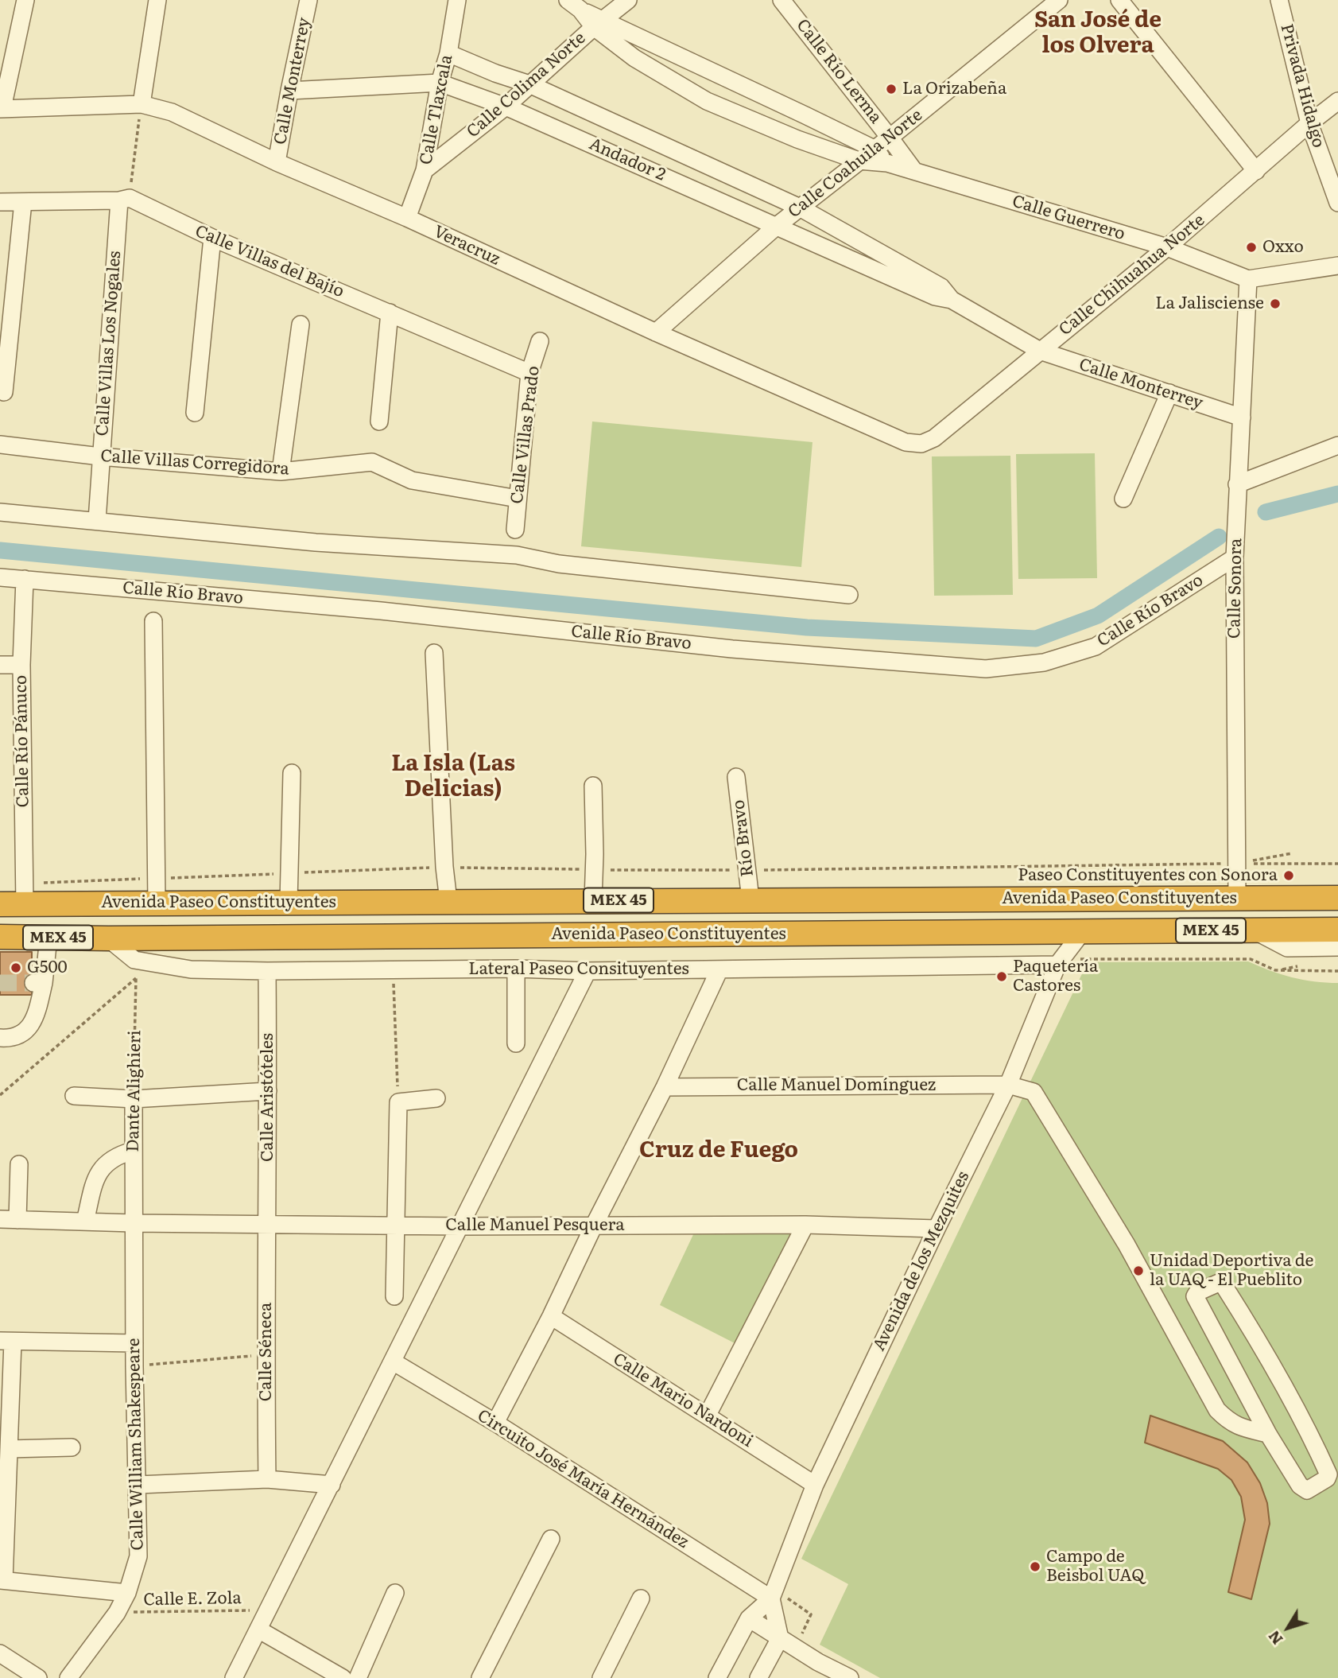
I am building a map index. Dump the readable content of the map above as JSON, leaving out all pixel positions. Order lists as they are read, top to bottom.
{
  "streets": {
    "highway": ["Avenida Paseo Constituyentes", "MEX 45"],
    "street": [
      "Calle Río Lerma",
      "Calle Monterrey",
      "Calle Colima Norte",
      "Privada Hidalgo",
      "Calle Tlaxcala",
      "Andador 2",
      "Calle Coahuila Norte",
      "Calle Guerrero",
      "Veracruz",
      "Calle Villas del Bajío",
      "Calle Chihuahua Norte",
      "Calle Villas Los Nogales",
      "Calle Villas Prado",
      "Calle Villas Corregidora",
      "Calle Sonora",
      "Calle Río Bravo",
      "Calle Río Pánuco",
      "Río Bravo",
      "Lateral Paseo Consituyentes",
      "Calle Manuel Domínguez",
      "Dante Alighieri",
      "Calle Aristóteles",
      "Calle Manuel Pesquera",
      "Avenida de los Mezquites",
      "Calle Séneca",
      "Calle Mario Nardoni",
      "Calle William Shakespeare",
      "Circuito José María Hernández"
    ],
    "path": ["Calle E. Zola"]
  },
  "crossings": [
    ["Calle Río Lerma", "Calle Coahuila Norte"],
    ["Calle Río Lerma", "Calle Guerrero"],
    ["Calle Monterrey", "Andador 2"],
    ["Calle Monterrey", "Veracruz"],
    ["Calle Monterrey", "Calle Chihuahua Norte"],
    ["Calle Monterrey", "Calle Sonora"],
    ["Calle Colima Norte", "Calle Tlaxcala"],
    ["Calle Colima Norte", "Andador 2"],
    ["Calle Colima Norte", "Calle Guerrero"],
    ["Privada Hidalgo", "Calle Chihuahua Norte"],
    ["Calle Tlaxcala", "Andador 2"],
    ["Calle Tlaxcala", "Veracruz"],
    ["Andador 2", "Calle Coahuila Norte"],
    ["Andador 2", "Calle Chihuahua Norte"],
    ["Calle Coahuila Norte", "Calle Guerrero"],
    ["Calle Coahuila Norte", "Veracruz"],
    ["Calle Guerrero", "Calle Chihuahua Norte"],
    ["Calle Guerrero", "Calle Sonora"],
    ["Veracruz", "Calle Chihuahua Norte"],
    ["Calle Villas del Bajío", "Calle Villas Los Nogales"],
    ["Calle Villas del Bajío", "Calle Villas Prado"],
    ["Calle Villas Los Nogales", "Calle Villas Corregidora"],
    ["Calle Villas Prado", "Calle Villas Corregidora"],
    ["Calle Sonora", "Calle Río Bravo"],
    ["Calle Sonora", "Avenida Paseo Constituyentes"],
    ["Calle Río Bravo", "Calle Río Pánuco"],
    ["Calle Río Pánuco", "Avenida Paseo Constituyentes"],
    ["Río Bravo", "Avenida Paseo Constituyentes"],
    ["Avenida Paseo Constituyentes", "Lateral Paseo Consituyentes"],
    ["Avenida Paseo Constituyentes", "Avenida de los Mezquites"],
    ["Lateral Paseo Consituyentes", "Dante Alighieri"],
    ["Lateral Paseo Consituyentes", "Calle Aristóteles"],
    ["Lateral Paseo Consituyentes", "Avenida de los Mezquites"],
    ["Calle Manuel Domínguez", "Avenida de los Mezquites"],
    ["Dante Alighieri", "Calle Manuel Pesquera"],
    ["Dante Alighieri", "Calle William Shakespeare"],
    ["Calle Aristóteles", "Calle Manuel Pesquera"],
    ["Calle Aristóteles", "Calle Séneca"],
    ["Calle Manuel Pesquera", "Avenida de los Mezquites"],
    ["Calle Manuel Pesquera", "Calle Séneca"],
    ["Calle Manuel Pesquera", "Calle William Shakespeare"],
    ["Avenida de los Mezquites", "Calle Mario Nardoni"],
    ["Avenida de los Mezquites", "Circuito José María Hernández"],
    ["Calle William Shakespeare", "Calle E. Zola"]
  ],
  "districts": ["San José de los Olvera", "La Isla (Las Delicias)", "Cruz de Fuego"],
  "places": [
    "La Orizabeña",
    "Oxxo",
    "La Jalisciense",
    "Paseo Constituyentes con Sonora",
    "G500",
    "Paquetería Castores",
    "Unidad Deportiva de la UAQ - El Pueblito",
    "Campo de Beisbol UAQ"
  ],
  "north": "bottom left"
}
